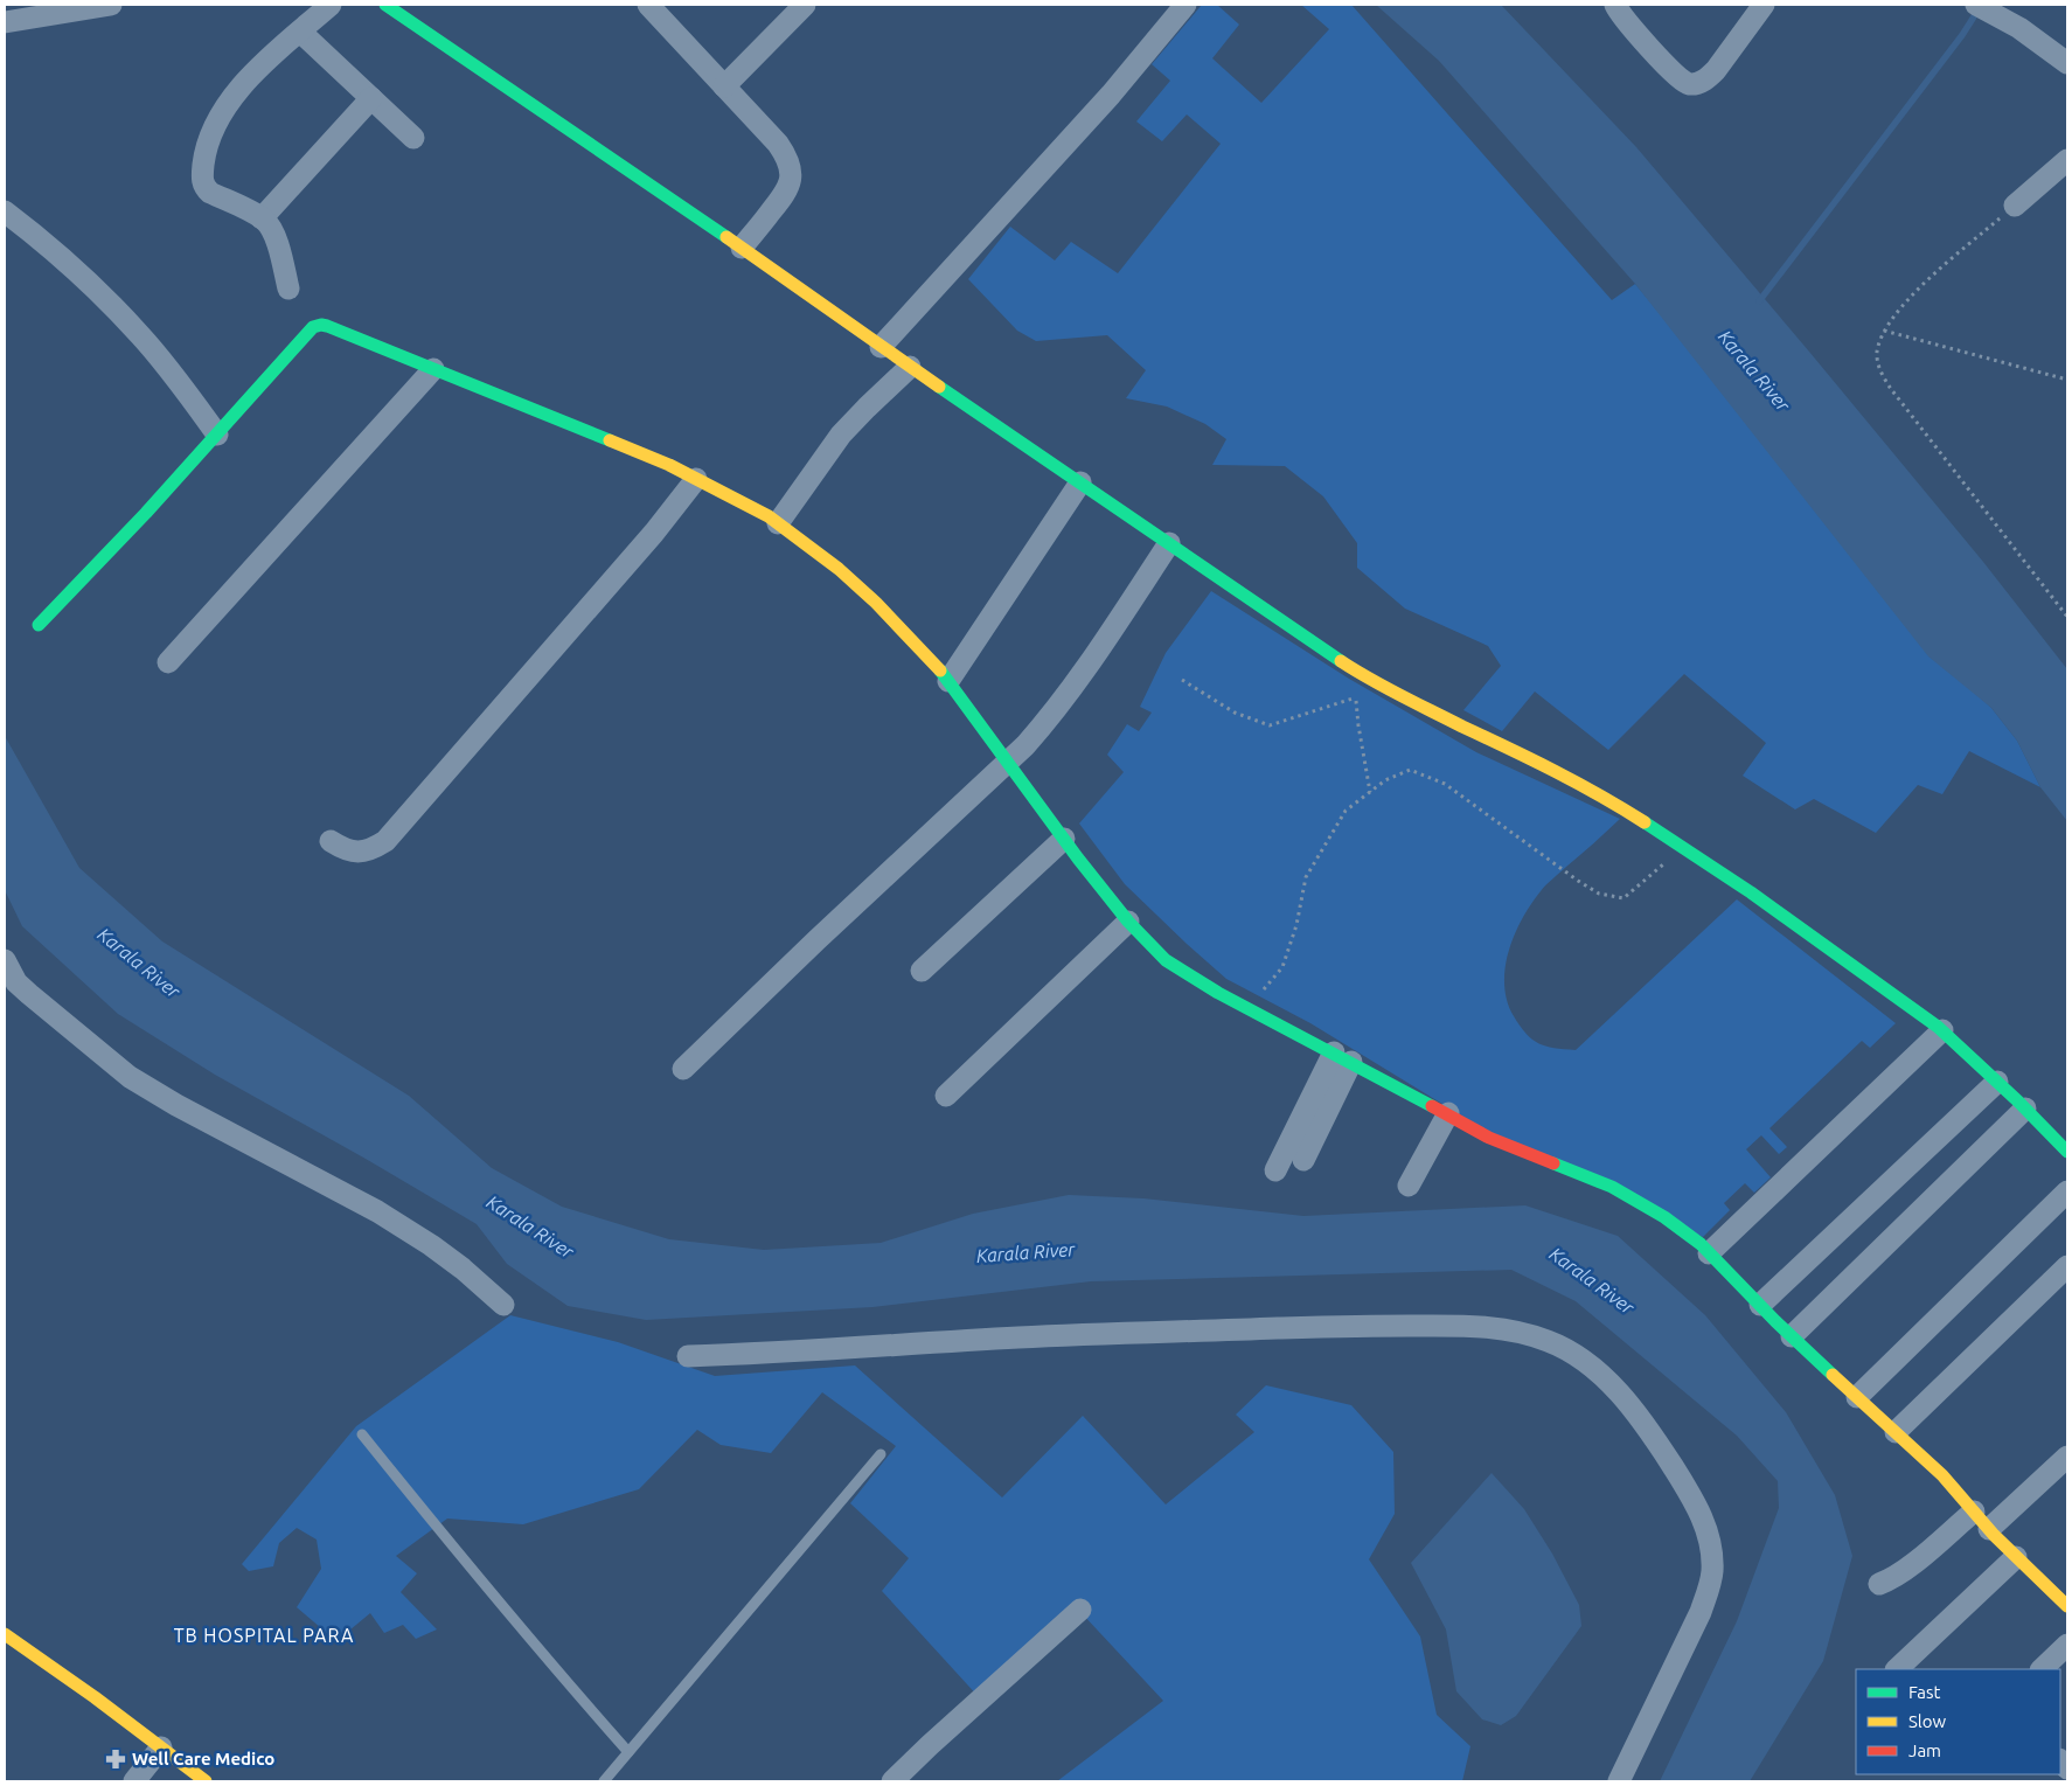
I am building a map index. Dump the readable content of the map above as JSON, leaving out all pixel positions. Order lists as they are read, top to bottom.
{
  "districts": ["TB HOSPITAL PARA"],
  "water": ["Karala River"],
  "places": {
    "pharmacy": ["Well Care Medico"]
  },
  "legend": ["Fast", "Slow", "Jam"]
}
